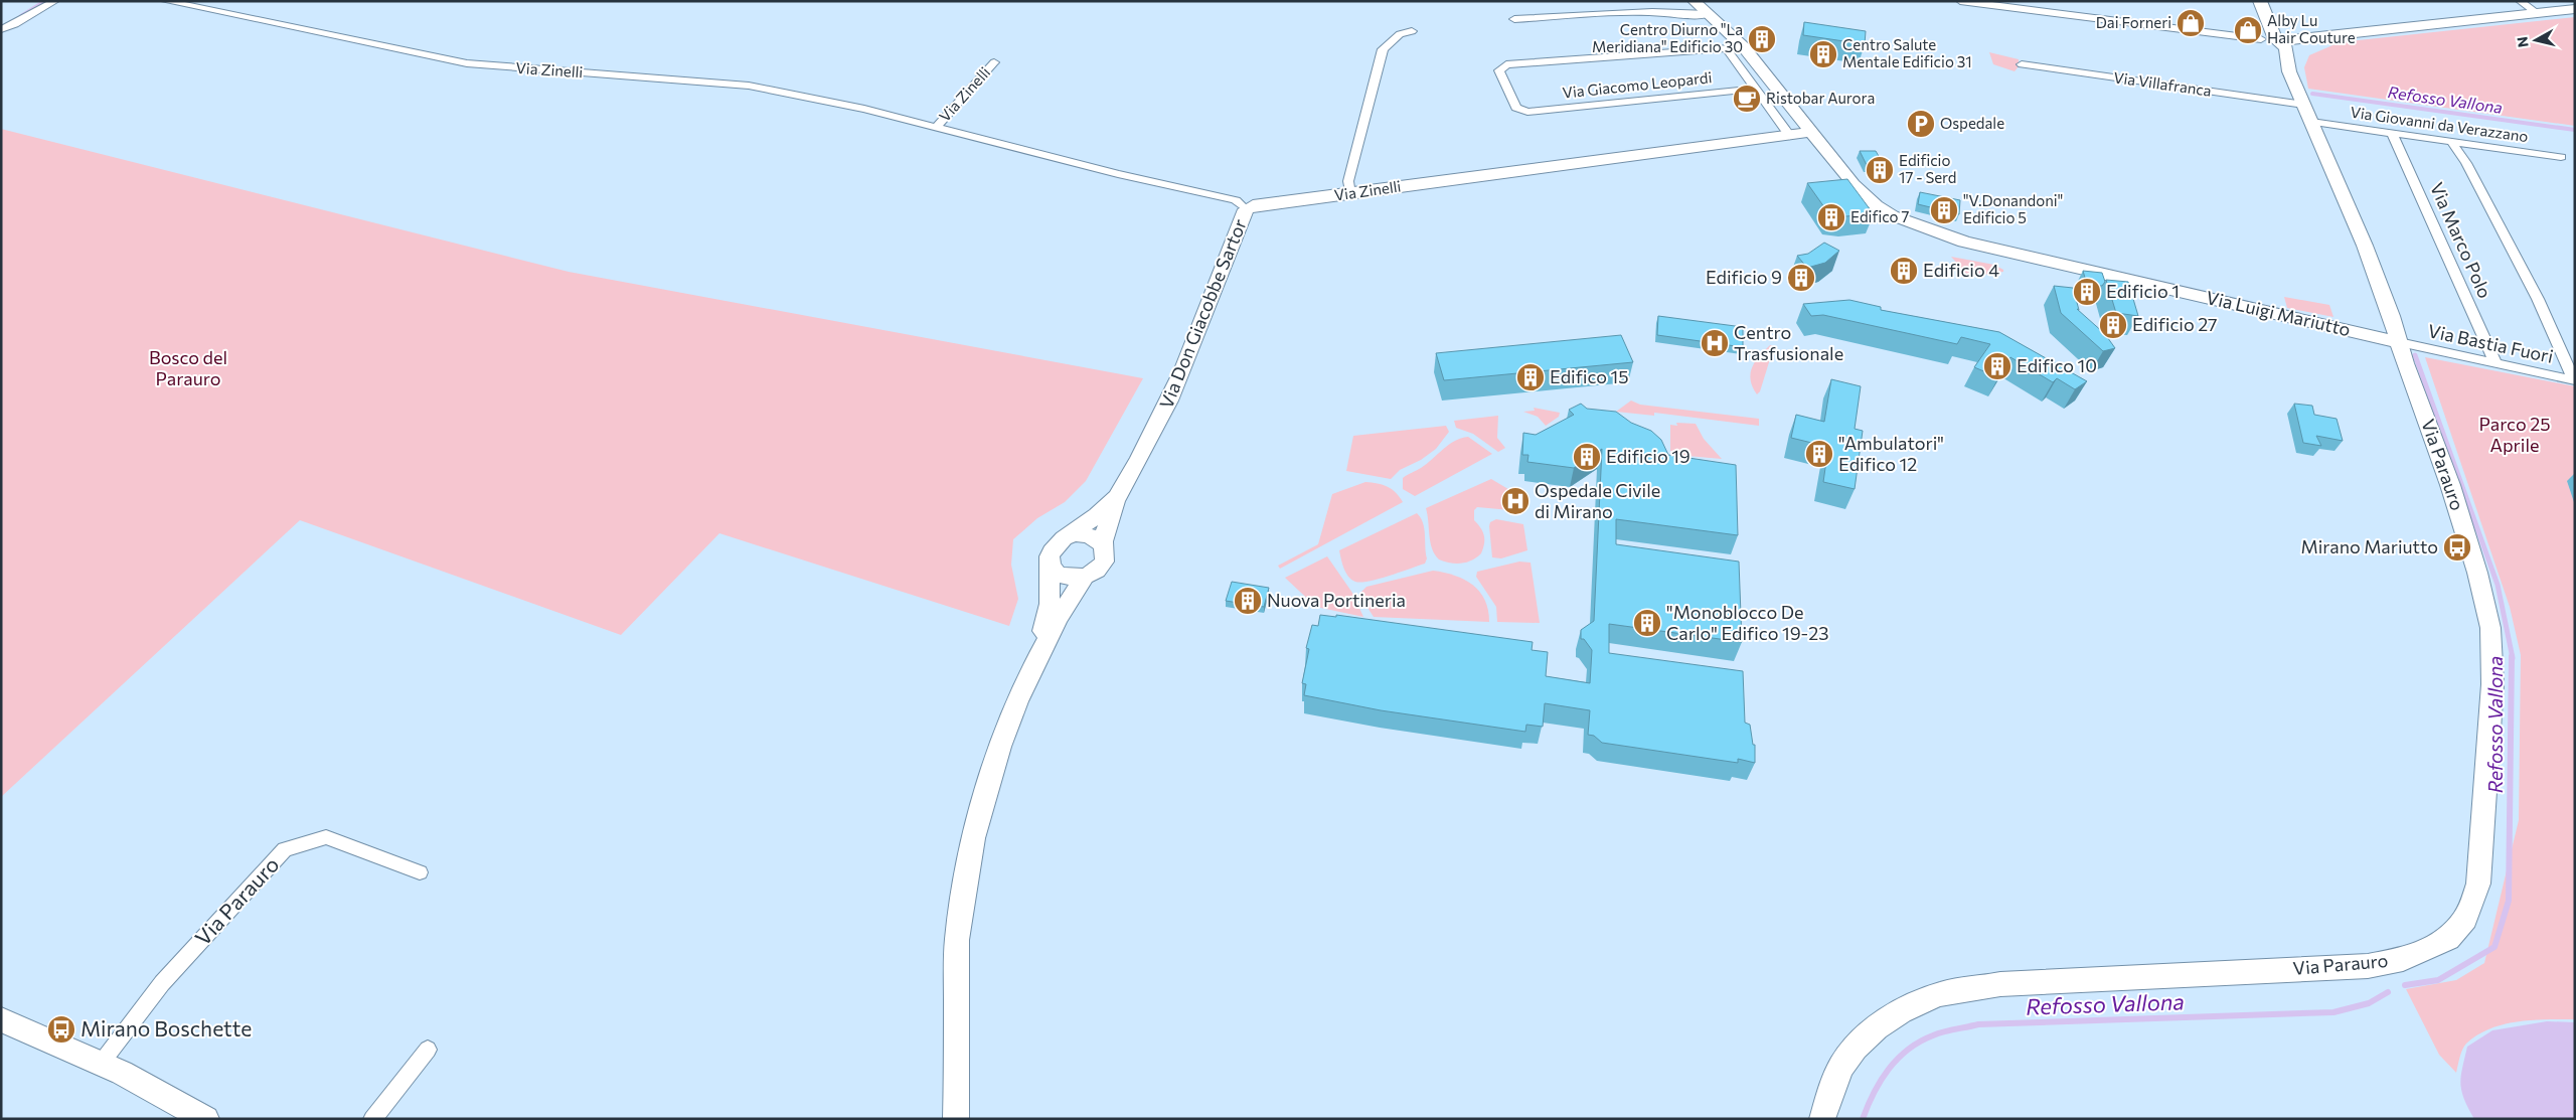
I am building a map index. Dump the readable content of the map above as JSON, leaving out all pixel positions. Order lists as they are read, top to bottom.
{
  "streets": {
    "main road": [
      "Via Zinelli",
      "Via Don Giacobbe Sartor",
      "Via Luigi Mariutto",
      "Via Parauro"
    ],
    "street": [
      "Via Villafranca",
      "Via Giacomo Leopardi",
      "Via Giovanni da Verazzano",
      "Via Marco Polo",
      "Via Bastia Fuori"
    ]
  },
  "crossings": [
    ["Via Zinelli", "Via Don Giacobbe Sartor"],
    ["Via Zinelli", "Via Luigi Mariutto"],
    ["Via Giovanni da Verazzano", "Via Marco Polo"],
    ["Via Marco Polo", "Via Bastia Fuori"],
    ["Via Luigi Mariutto", "Via Bastia Fuori"],
    ["Via Luigi Mariutto", "Via Parauro"],
    ["Via Bastia Fuori", "Via Parauro"]
  ],
  "water": ["Refosso Vallona"],
  "parks": ["Bosco del Parauro", "Parco 25 Aprile"],
  "places": {
    "shop": ["Dai Forneri", "Alby Lu Hair Couture"],
    "building": [
      "Centro Diurno \"La Meridiana\" Edificio 30",
      "Centro Salute Mentale Edificio 31",
      "Edificio 17 - Serd",
      "\"V.Donandoni\" Edificio 5",
      "Edifico 7",
      "Edificio 4",
      "Edificio 9",
      "Edificio 1",
      "Edificio 27",
      "Edifico 10",
      "Edifico 15",
      "\"Ambulatori\" Edifico 12",
      "Edificio 19",
      "Nuova Portineria",
      "\"Monoblocco De Carlo\" Edifico 19-23"
    ],
    "cafe": ["Ristobar Aurora"],
    "parking": ["Ospedale"],
    "hospital": ["Centro Trasfusionale", "Ospedale Civile di Mirano"],
    "bus stop": ["Mirano Mariutto", "Mirano Boschette"]
  },
  "north": "left"
}
